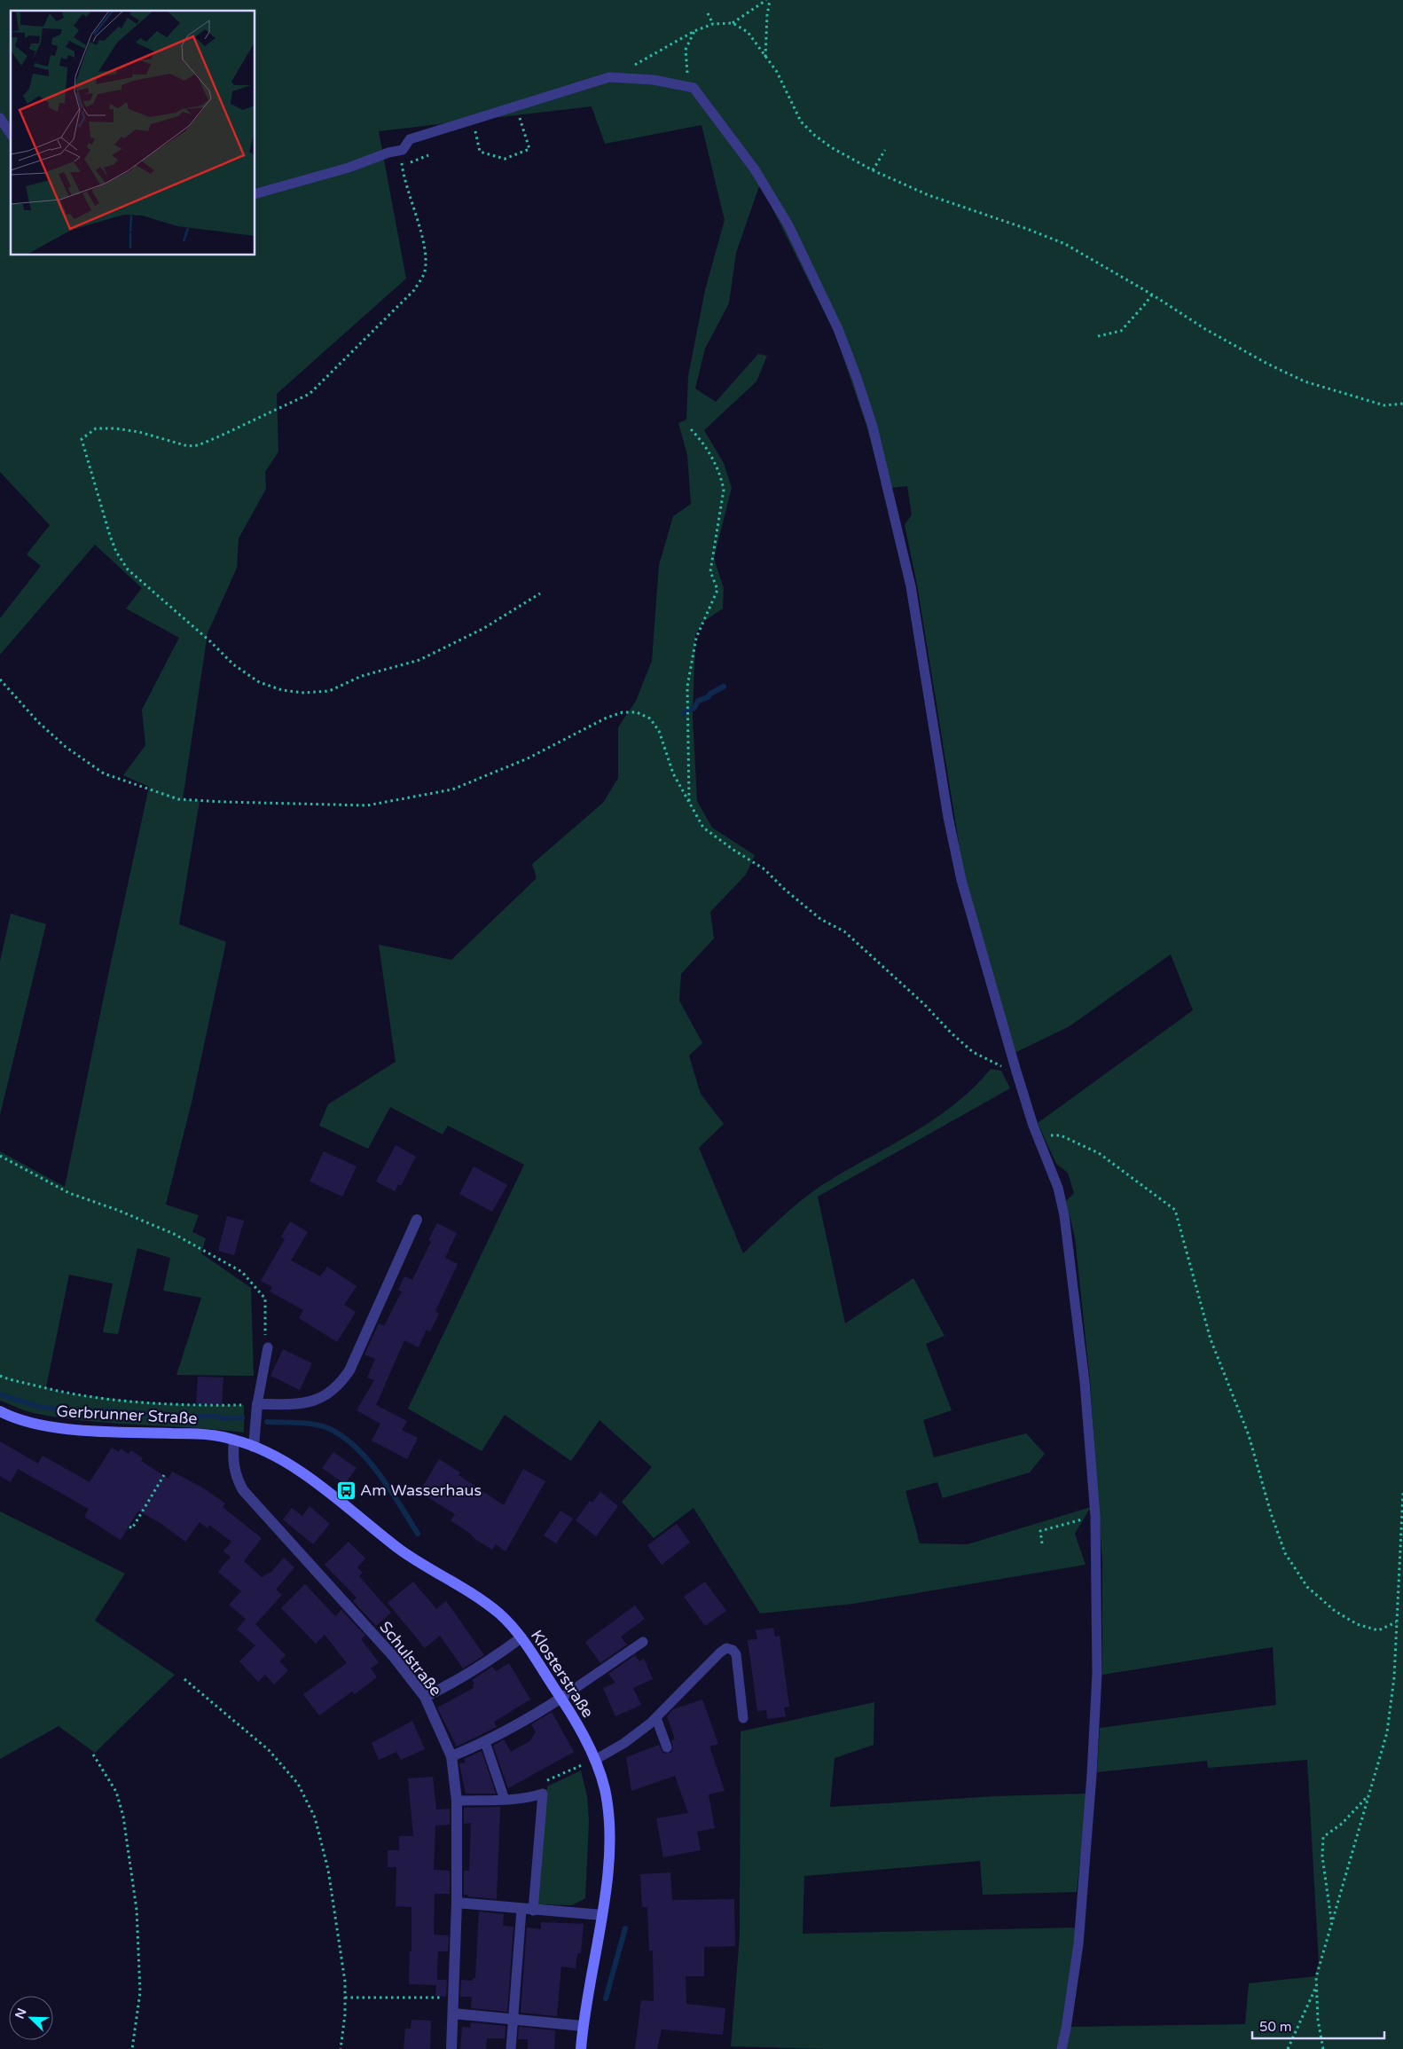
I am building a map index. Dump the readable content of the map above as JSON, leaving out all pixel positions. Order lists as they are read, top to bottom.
{
  "streets": {
    "street": ["Gerbrunner Straße", "Schulstraße", "Klosterstraße"]
  },
  "crossings": [
    ["Gerbrunner Straße", "Schulstraße"],
    ["Gerbrunner Straße", "Klosterstraße"]
  ],
  "places": {
    "bus stop": ["Am Wasserhaus"]
  },
  "scale_bar": "50 m",
  "north": "top left"
}
